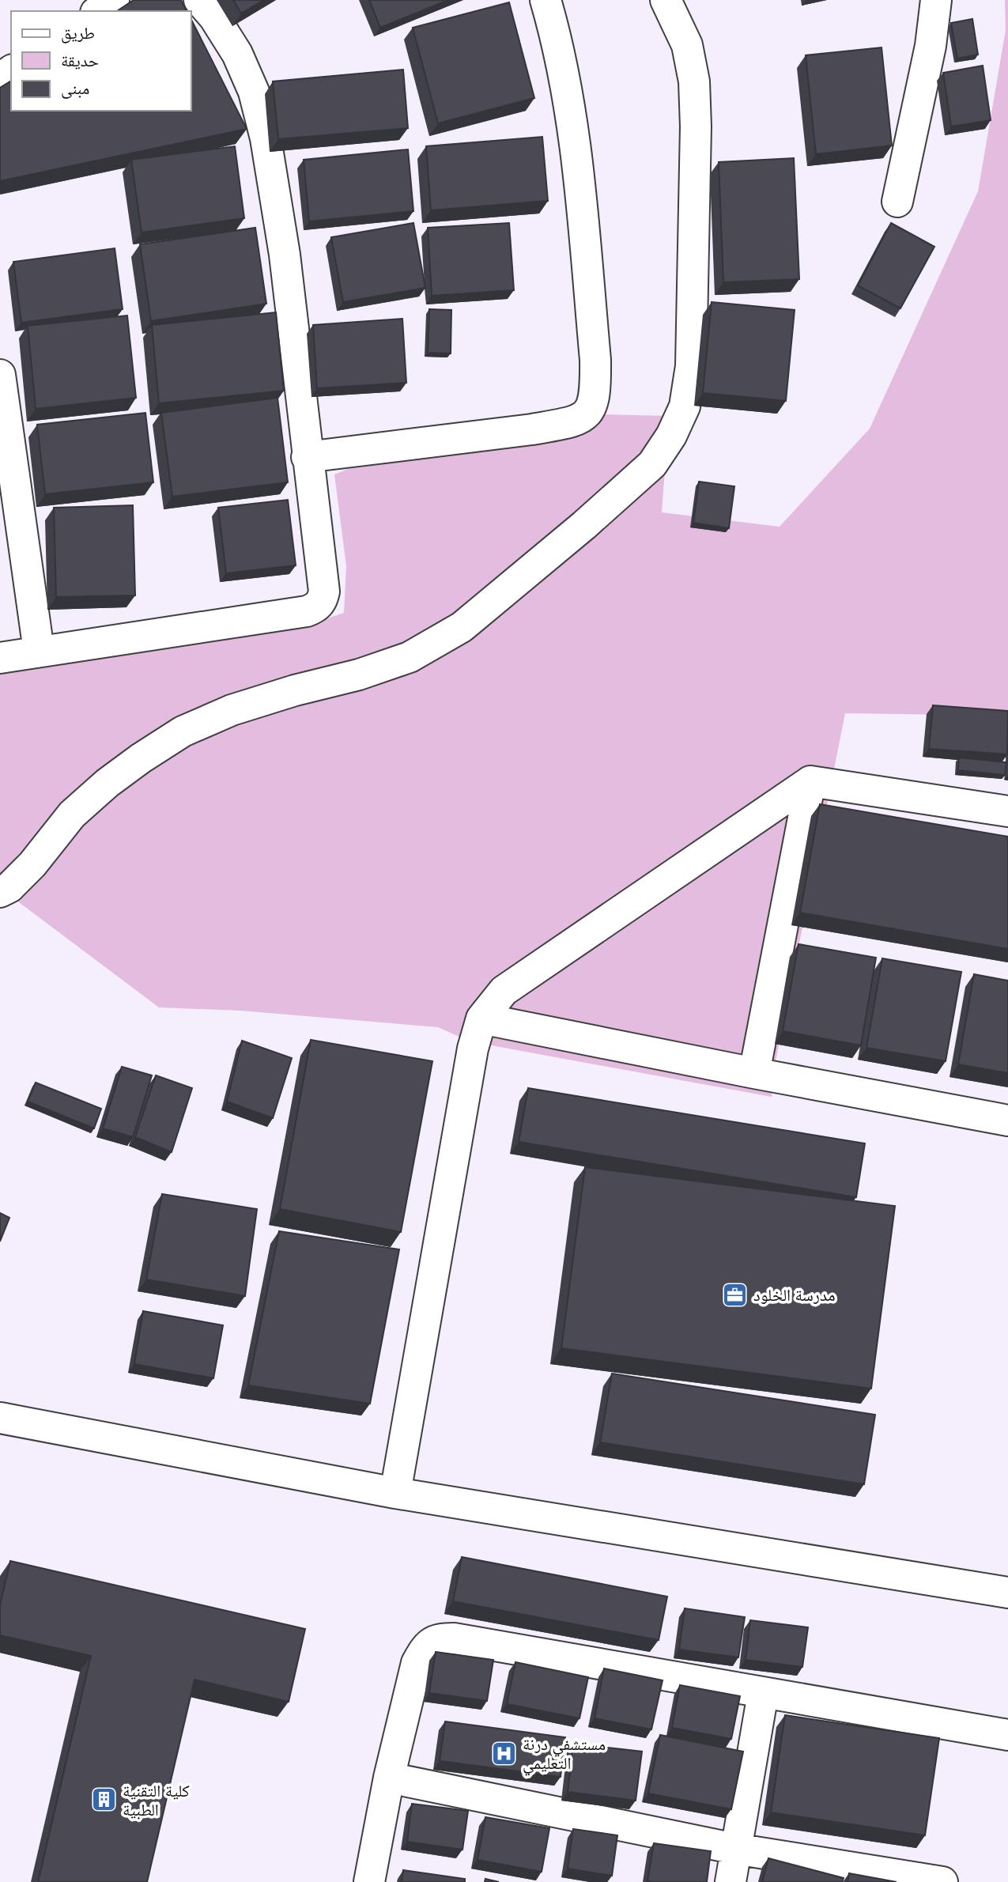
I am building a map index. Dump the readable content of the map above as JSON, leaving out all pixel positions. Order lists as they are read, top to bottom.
{
  "places": {
    "office": ["مدرسة الخلود"],
    "hospital": ["مستشفي درنة التعليمي"],
    "building": ["كلية التقنية الطبية"]
  },
  "legend": ["طريق", "حديقة", "مبنى"]
}
